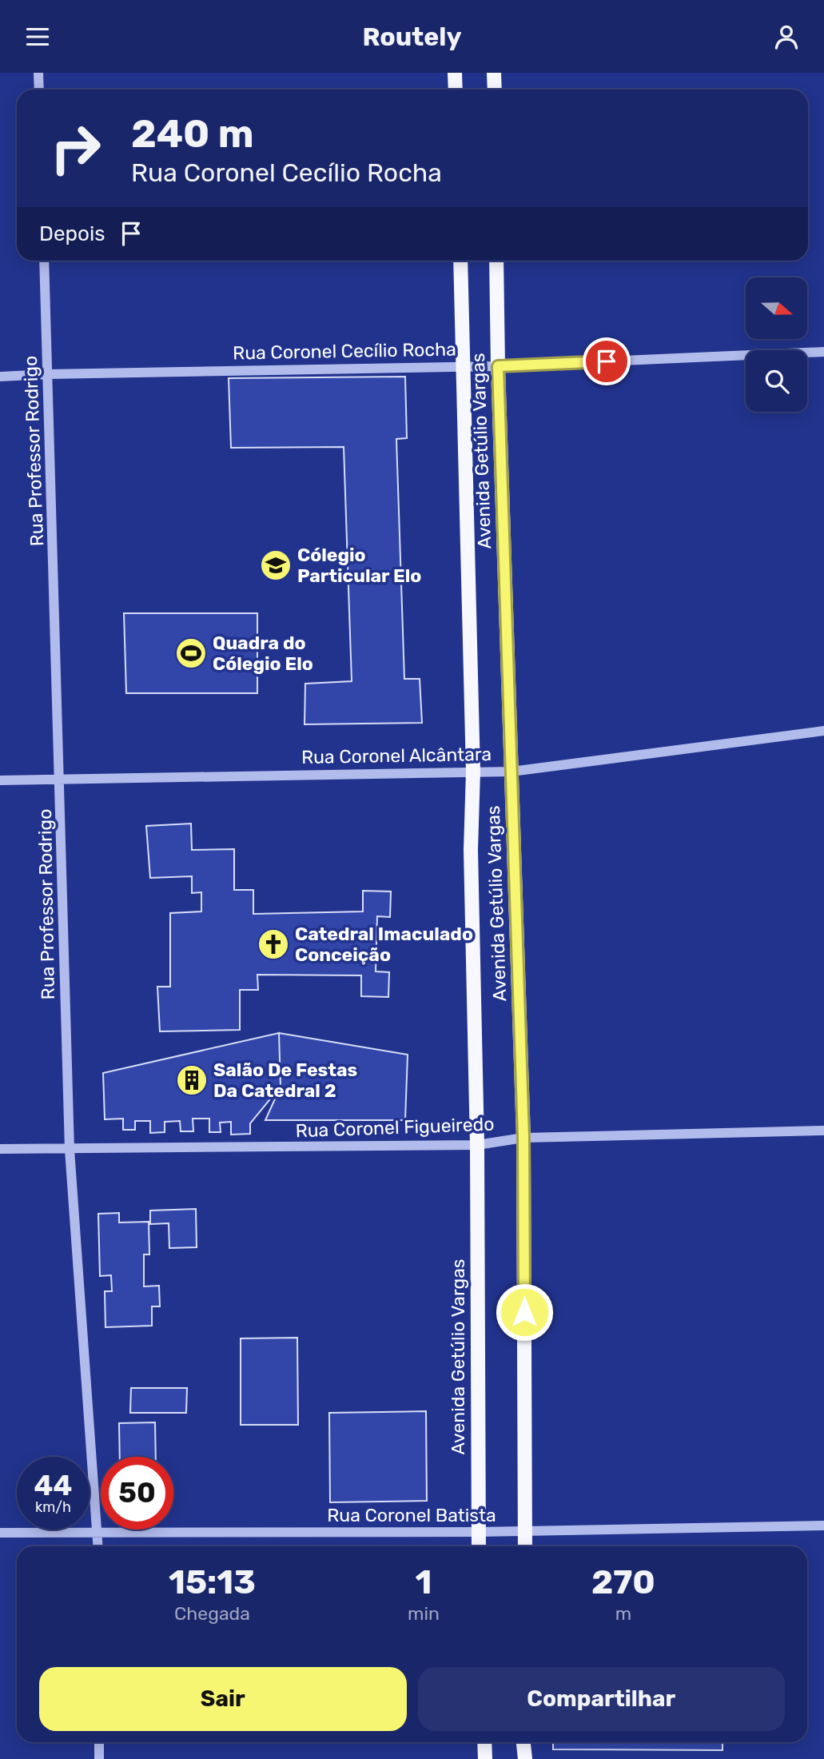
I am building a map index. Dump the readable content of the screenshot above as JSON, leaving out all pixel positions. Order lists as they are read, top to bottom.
{
  "streets": {
    "main road": ["Avenida Getúlio Vargas"],
    "street": [
      "Rua Coronel Cecílio Rocha",
      "Rua Professor Rodrigo",
      "Rua Coronel Alcântara",
      "Rua Coronel Figueiredo",
      "Rua Coronel Batista"
    ]
  },
  "crossings": [
    ["Rua Coronel Cecílio Rocha", "Rua Professor Rodrigo"],
    ["Rua Coronel Cecílio Rocha", "Avenida Getúlio Vargas"],
    ["Rua Professor Rodrigo", "Rua Coronel Alcântara"],
    ["Rua Professor Rodrigo", "Rua Coronel Figueiredo"],
    ["Rua Professor Rodrigo", "Rua Coronel Batista"],
    ["Avenida Getúlio Vargas", "Rua Coronel Alcântara"],
    ["Avenida Getúlio Vargas", "Rua Coronel Figueiredo"],
    ["Avenida Getúlio Vargas", "Rua Coronel Batista"]
  ],
  "places": {
    "school or university": ["Cólegio Particular Elo"],
    "sports": ["Quadra do Cólegio Elo"],
    "church": ["Catedral Imaculado Conceição"],
    "building": ["Salão De Festas Da Catedral 2"]
  },
  "north": "right",
  "page": {
    "header": "Routely",
    "turn": ["240 m", "Rua Coronel Cecílio Rocha"],
    "then": "Depois",
    "speed": "44 km/h",
    "limit": "50",
    "eta": [
      "15:13",
      "Chegada",
      "1",
      "min",
      "270",
      "m"
    ],
    "buttons": ["Sair", "Compartilhar"]
  }
}
